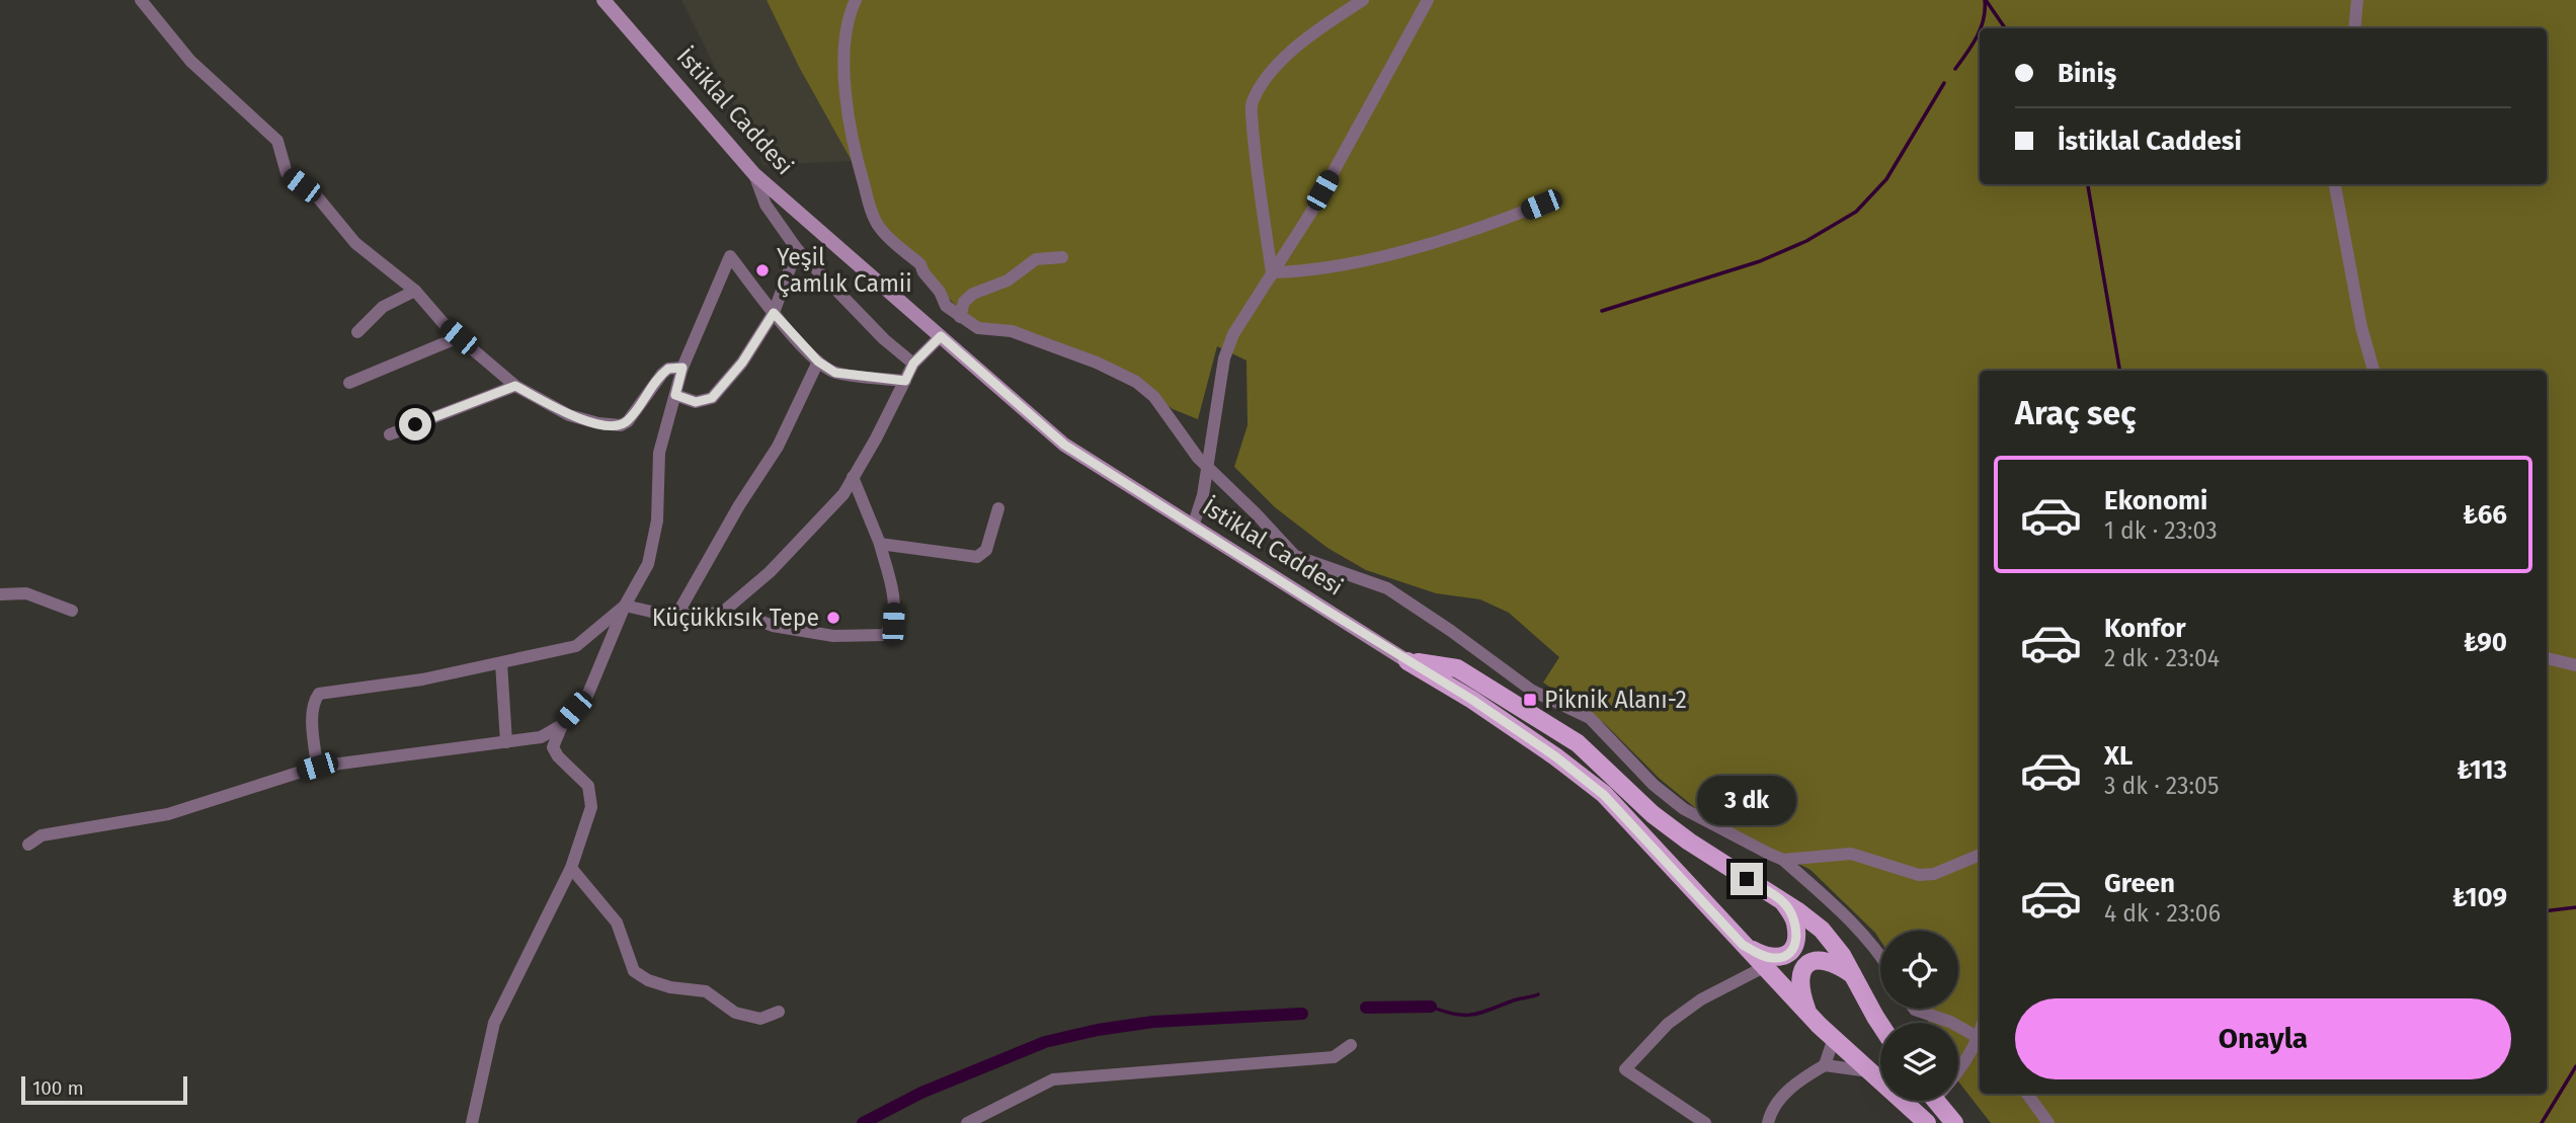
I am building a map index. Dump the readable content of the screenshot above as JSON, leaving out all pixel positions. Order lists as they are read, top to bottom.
{
  "streets": {
    "main road": ["İstiklal Caddesi"]
  },
  "places": {
    "other": ["Yeşil Çamlık Camii", "Küçükkısık Tepe"],
    "transit": ["Piknik Alanı-2"]
  },
  "scale_bar": "100 m",
  "page": {
    "banner": ["Biniş", "İstiklal Caddesi"],
    "heading": "Araç seç",
    "list": [
      {
        "name": "Ekonomi",
        "note": "1 dk · 23:03",
        "value": "₺66"
      },
      {
        "name": "Konfor",
        "note": "2 dk · 23:04",
        "value": "₺90"
      },
      {
        "name": "XL",
        "note": "3 dk · 23:05",
        "value": "₺113"
      },
      {
        "name": "Green",
        "note": "4 dk · 23:06",
        "value": "₺109"
      }
    ],
    "bubble": "3 dk",
    "buttons": "Onayla",
    "scale": "100 m"
  }
}
